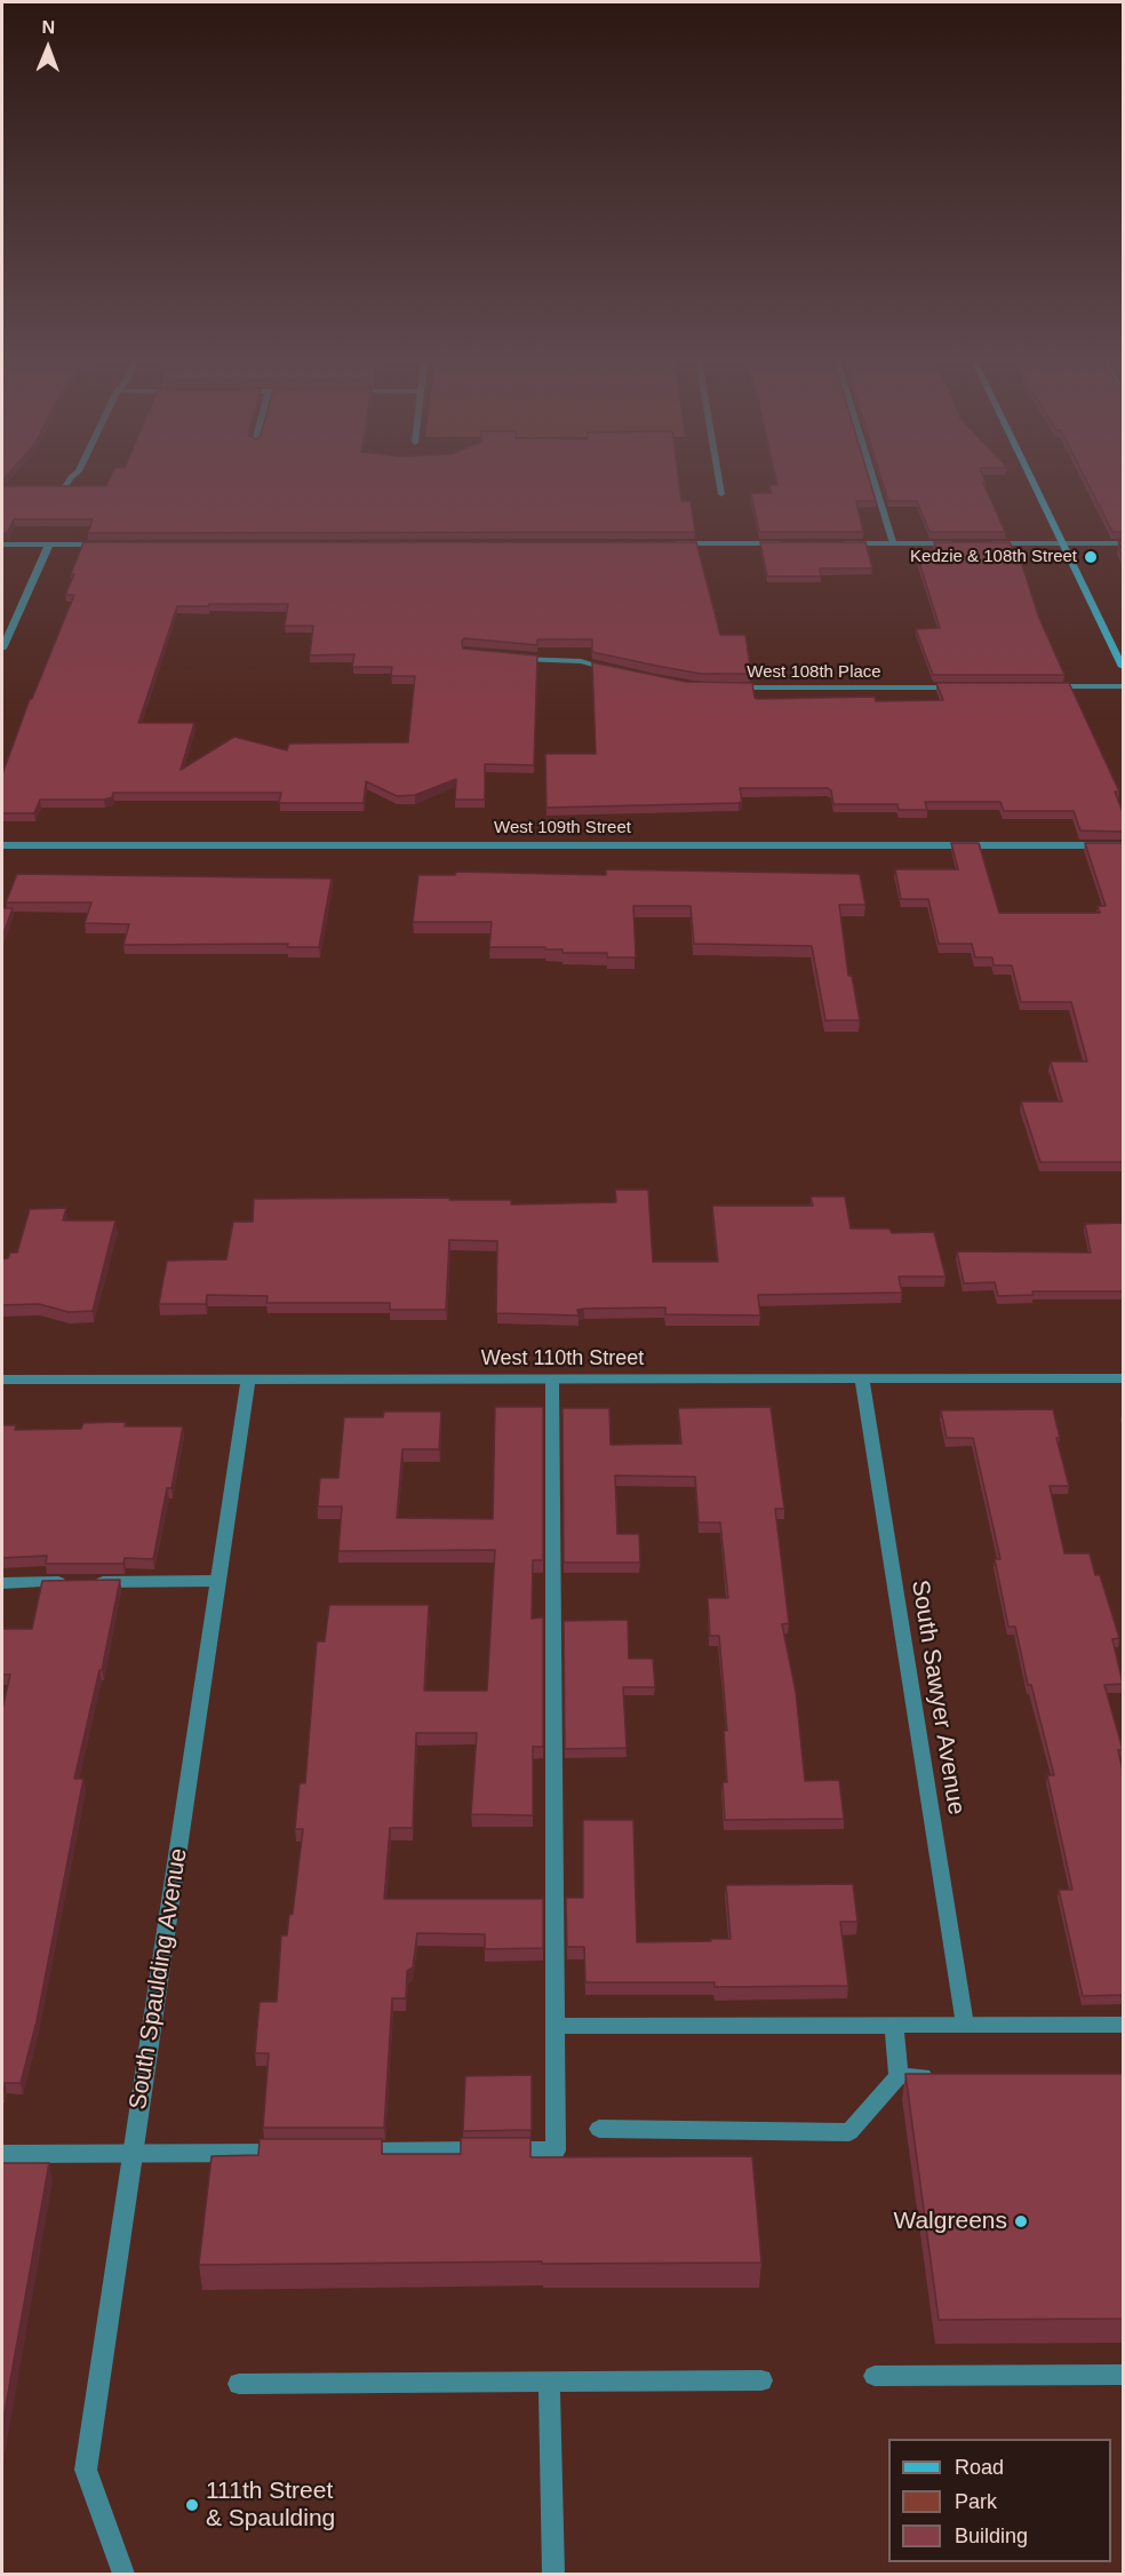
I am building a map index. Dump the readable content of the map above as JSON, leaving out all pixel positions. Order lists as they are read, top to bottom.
{
  "streets": {
    "street": [
      "West 108th Place",
      "West 109th Street",
      "West 110th Street",
      "South Sawyer Avenue",
      "South Spaulding Avenue"
    ]
  },
  "crossings": [
    ["West 110th Street", "South Sawyer Avenue"],
    ["West 110th Street", "South Spaulding Avenue"]
  ],
  "places": ["Kedzie & 108th Street", "Walgreens", "111th Street & Spaulding"],
  "legend": ["Road", "Park", "Building"],
  "north": "top"
}
